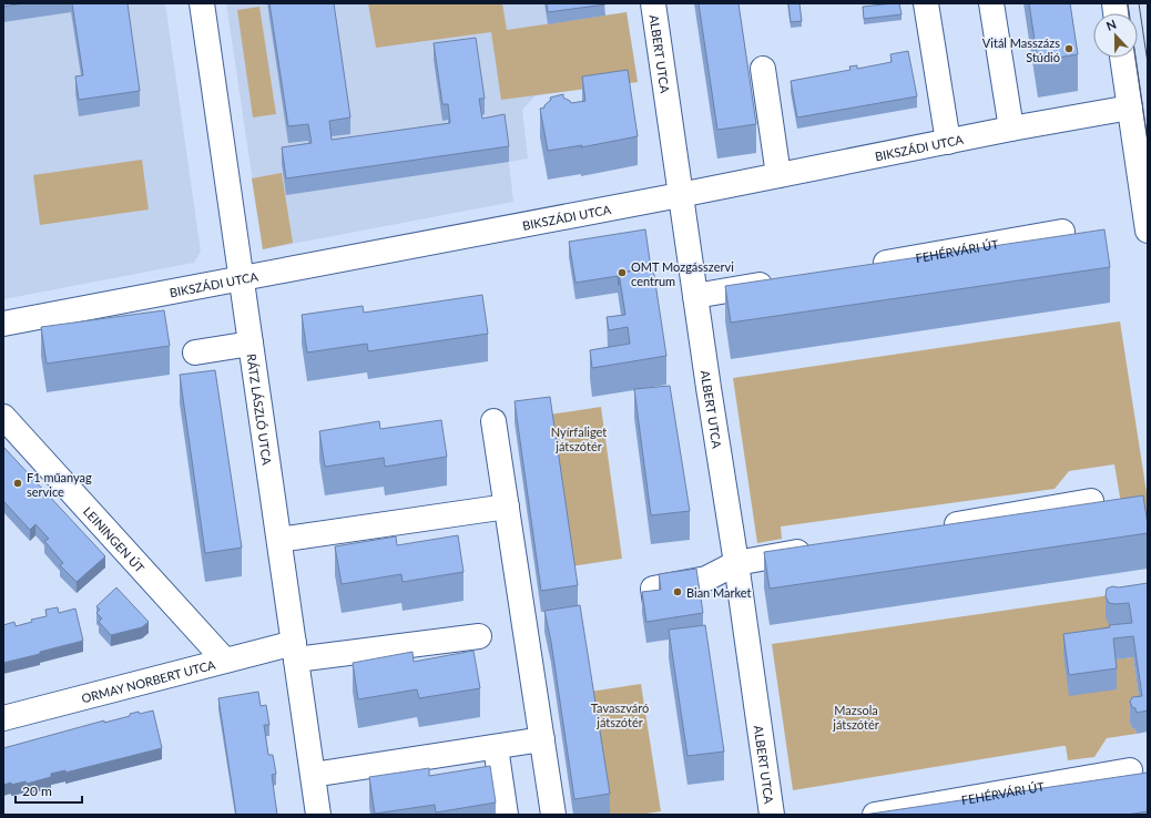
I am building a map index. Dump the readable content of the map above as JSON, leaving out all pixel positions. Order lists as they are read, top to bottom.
{
  "streets": {
    "street": [
      "ALBERT UTCA",
      "BIKSZÁDI UTCA",
      "FEHÉRVÁRI ÚT",
      "RÁTZ LÁSZLÓ UTCA",
      "LEININGEN ÚT",
      "ORMAY NORBERT UTCA"
    ]
  },
  "crossings": [
    ["ALBERT UTCA", "BIKSZÁDI UTCA"],
    ["BIKSZÁDI UTCA", "RÁTZ LÁSZLÓ UTCA"],
    ["RÁTZ LÁSZLÓ UTCA", "ORMAY NORBERT UTCA"],
    ["LEININGEN ÚT", "ORMAY NORBERT UTCA"]
  ],
  "parks": ["Nyírfaliget játszótér", "Tavaszváró játszótér", "Mazsola játszótér"],
  "places": [
    "Vitál Masszázs Stúdió",
    "OMT Mozgásszervi centrum",
    "F1 műanyag service",
    "Bian Market"
  ],
  "scale_bar": "20 m",
  "north": "top"
}
